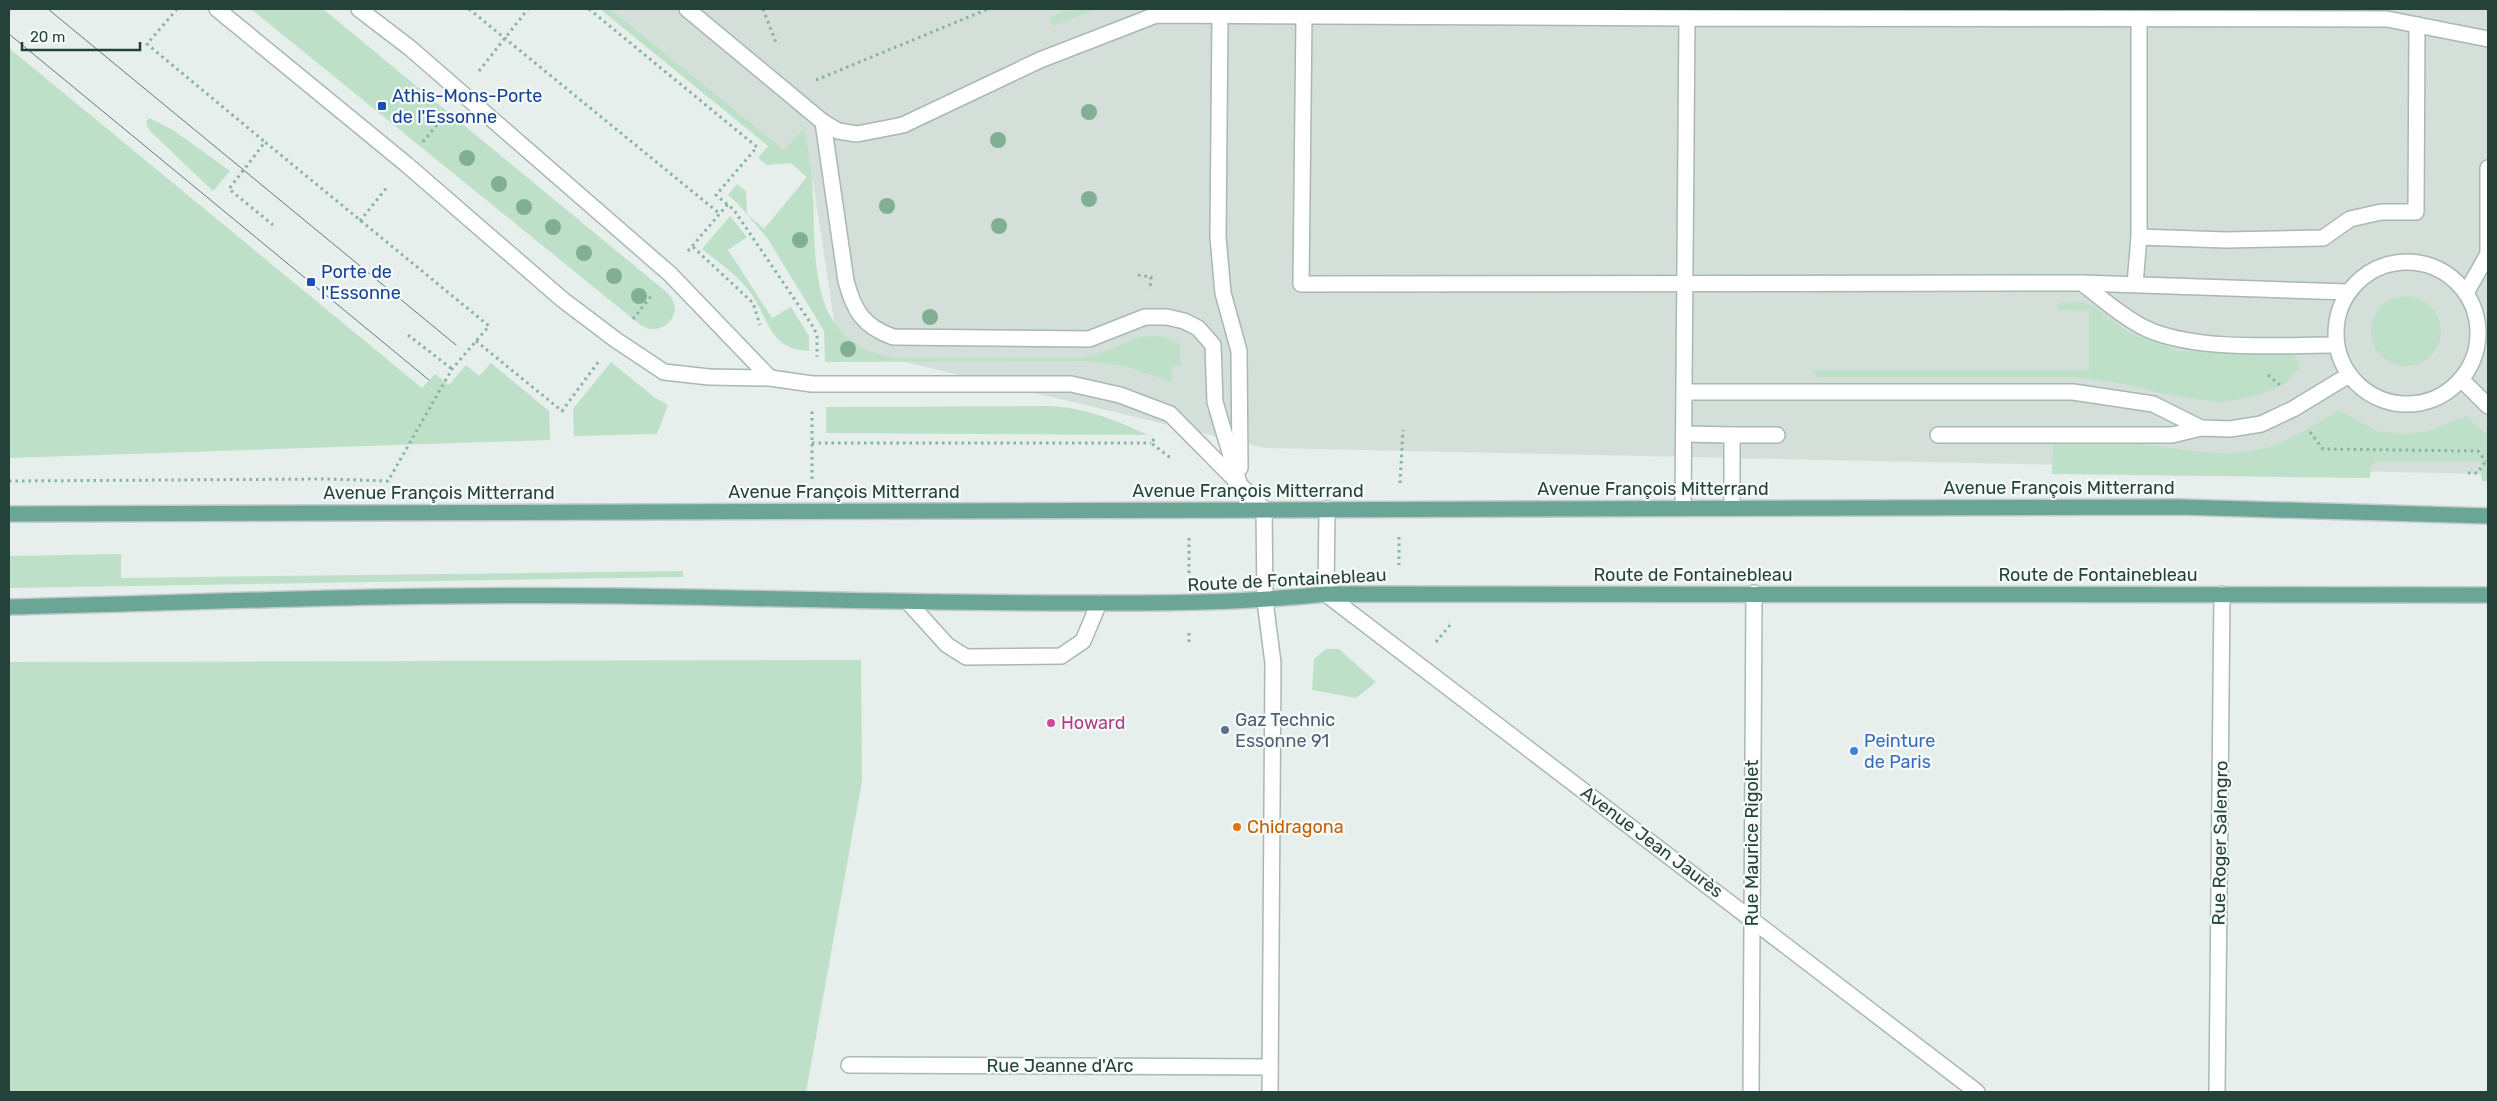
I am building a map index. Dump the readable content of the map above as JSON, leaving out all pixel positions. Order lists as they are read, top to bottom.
{
  "streets": {
    "main road": ["Avenue François Mitterrand", "Route de Fontainebleau"],
    "street": [
      "Avenue Jean Jaurès",
      "Rue Maurice Rigolet",
      "Rue Roger Salengro",
      "Rue Jeanne d'Arc"
    ]
  },
  "crossings": [
    ["Route de Fontainebleau", "Avenue Jean Jaurès"],
    ["Route de Fontainebleau", "Rue Maurice Rigolet"],
    ["Route de Fontainebleau", "Rue Roger Salengro"],
    ["Avenue Jean Jaurès", "Rue Maurice Rigolet"]
  ],
  "places": {
    "transit": ["Athis-Mons-Porte de l'Essonne", "Porte de l'Essonne"],
    "other": [
      "Howard",
      "Gaz Technic Essonne 91",
      "Peinture de Paris",
      "Chidragona"
    ]
  },
  "scale_bar": "20 m"
}
